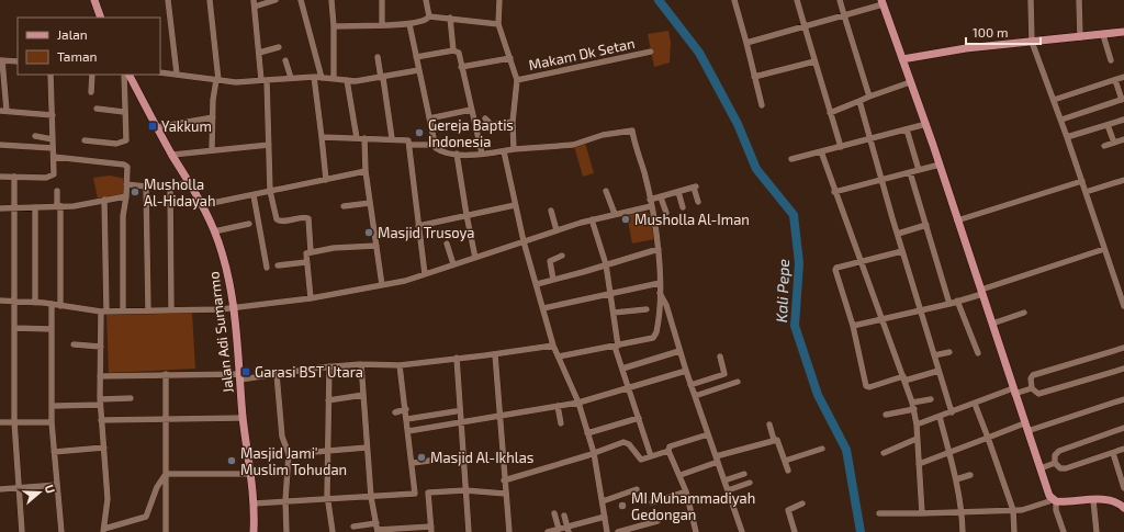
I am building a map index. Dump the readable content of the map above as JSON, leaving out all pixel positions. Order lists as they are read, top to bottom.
{
  "streets": {
    "main road": ["Jalan Adi Sumarmo"],
    "street": ["Makam Dk Setan"]
  },
  "water": ["Kali Pepe"],
  "places": {
    "transit": ["Yakkum", "Garasi BST Utara"],
    "other": [
      "Gereja Baptis Indonesia",
      "Musholla Al-Hidayah",
      "Musholla Al-Iman",
      "Masjid Trusoya",
      "Masjid Al-Ikhlas",
      "Masjid Jami' Muslim Tohudan",
      "MI Muhammadiyah Gedongan"
    ]
  },
  "legend": ["Jalan", "Taman"],
  "scale_bar": "100 m",
  "north": "right"
}
